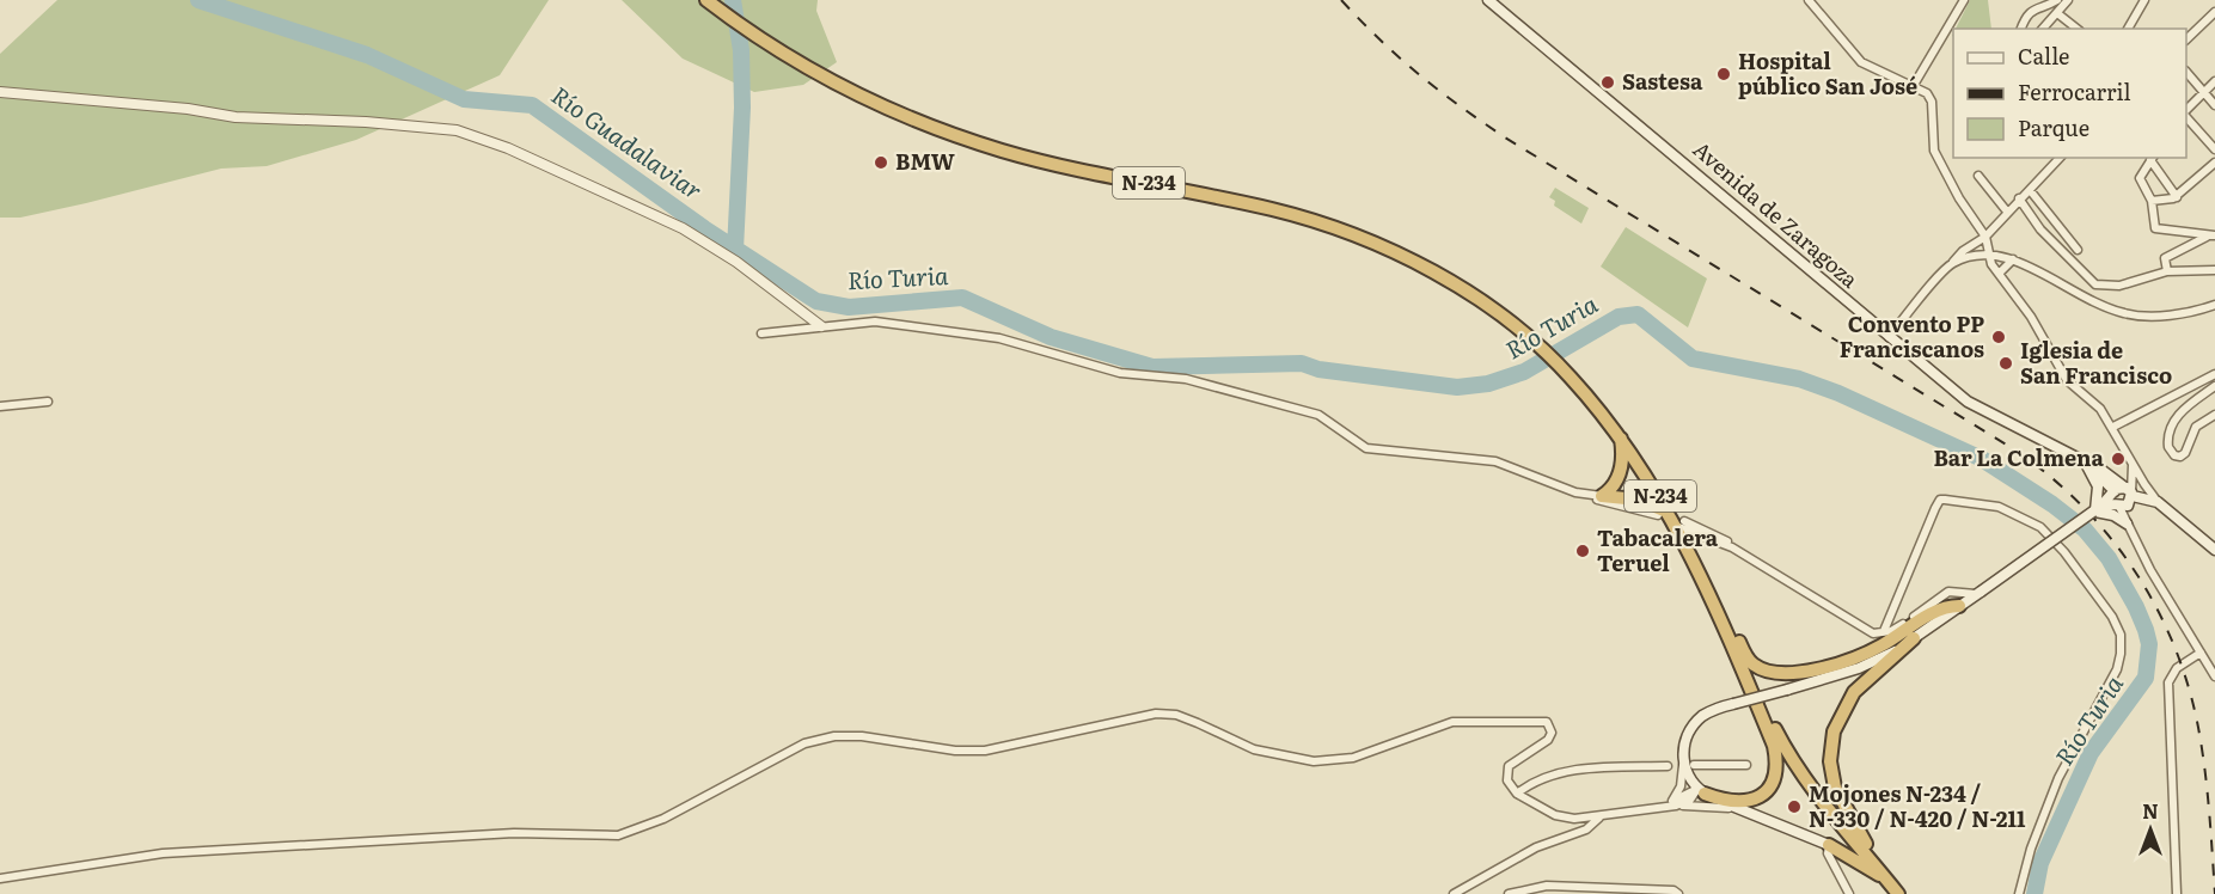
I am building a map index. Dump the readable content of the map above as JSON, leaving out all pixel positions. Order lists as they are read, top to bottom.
{
  "streets": {
    "highway": ["N-234"],
    "main road": ["Avenida de Zaragoza"]
  },
  "water": ["Río Guadalaviar", "Río Turia"],
  "places": [
    "Hospital público San José",
    "Sastesa",
    "BMW",
    "Convento PP Franciscanos",
    "Iglesia de San Francisco",
    "Bar La Colmena",
    "Tabacalera Teruel",
    "Mojones N-234 / N-330 / N-420 / N-211"
  ],
  "legend": ["Calle", "Ferrocarril", "Parque"],
  "north": "top"
}
